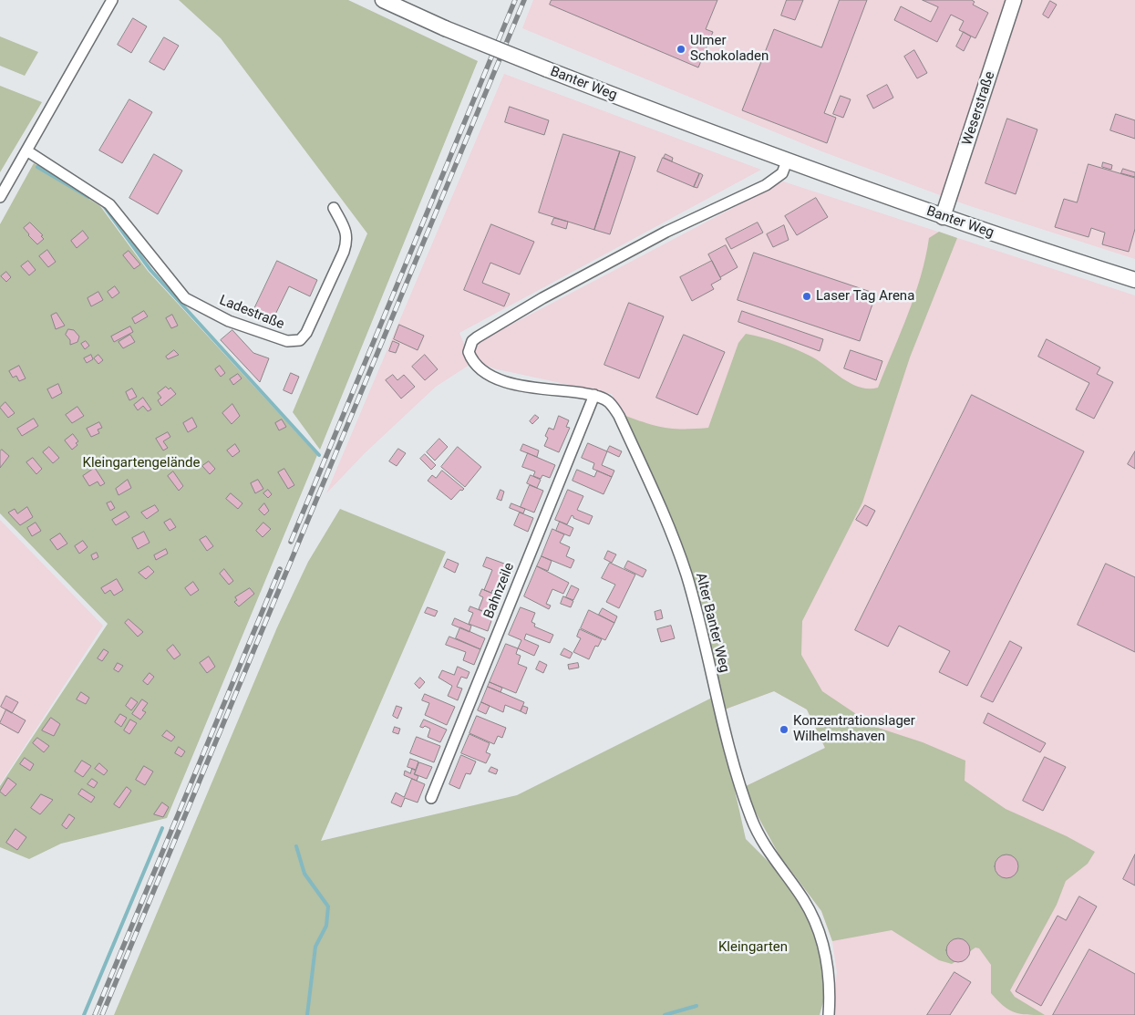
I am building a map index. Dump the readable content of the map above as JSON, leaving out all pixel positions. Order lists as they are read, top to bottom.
{
  "streets": {
    "street": [
      "Banter Weg",
      "Weserstraße",
      "Ladestraße",
      "Bahnzeile",
      "Alter Banter Weg"
    ]
  },
  "crossings": [
    ["Banter Weg", "Weserstraße"],
    ["Banter Weg", "Alter Banter Weg"],
    ["Bahnzeile", "Alter Banter Weg"]
  ],
  "parks": ["Kleingartengelände", "Kleingarten"],
  "places": ["Ulmer Schokoladen", "Laser Tag Arena", "Konzentrationslager Wilhelmshaven"]
}
